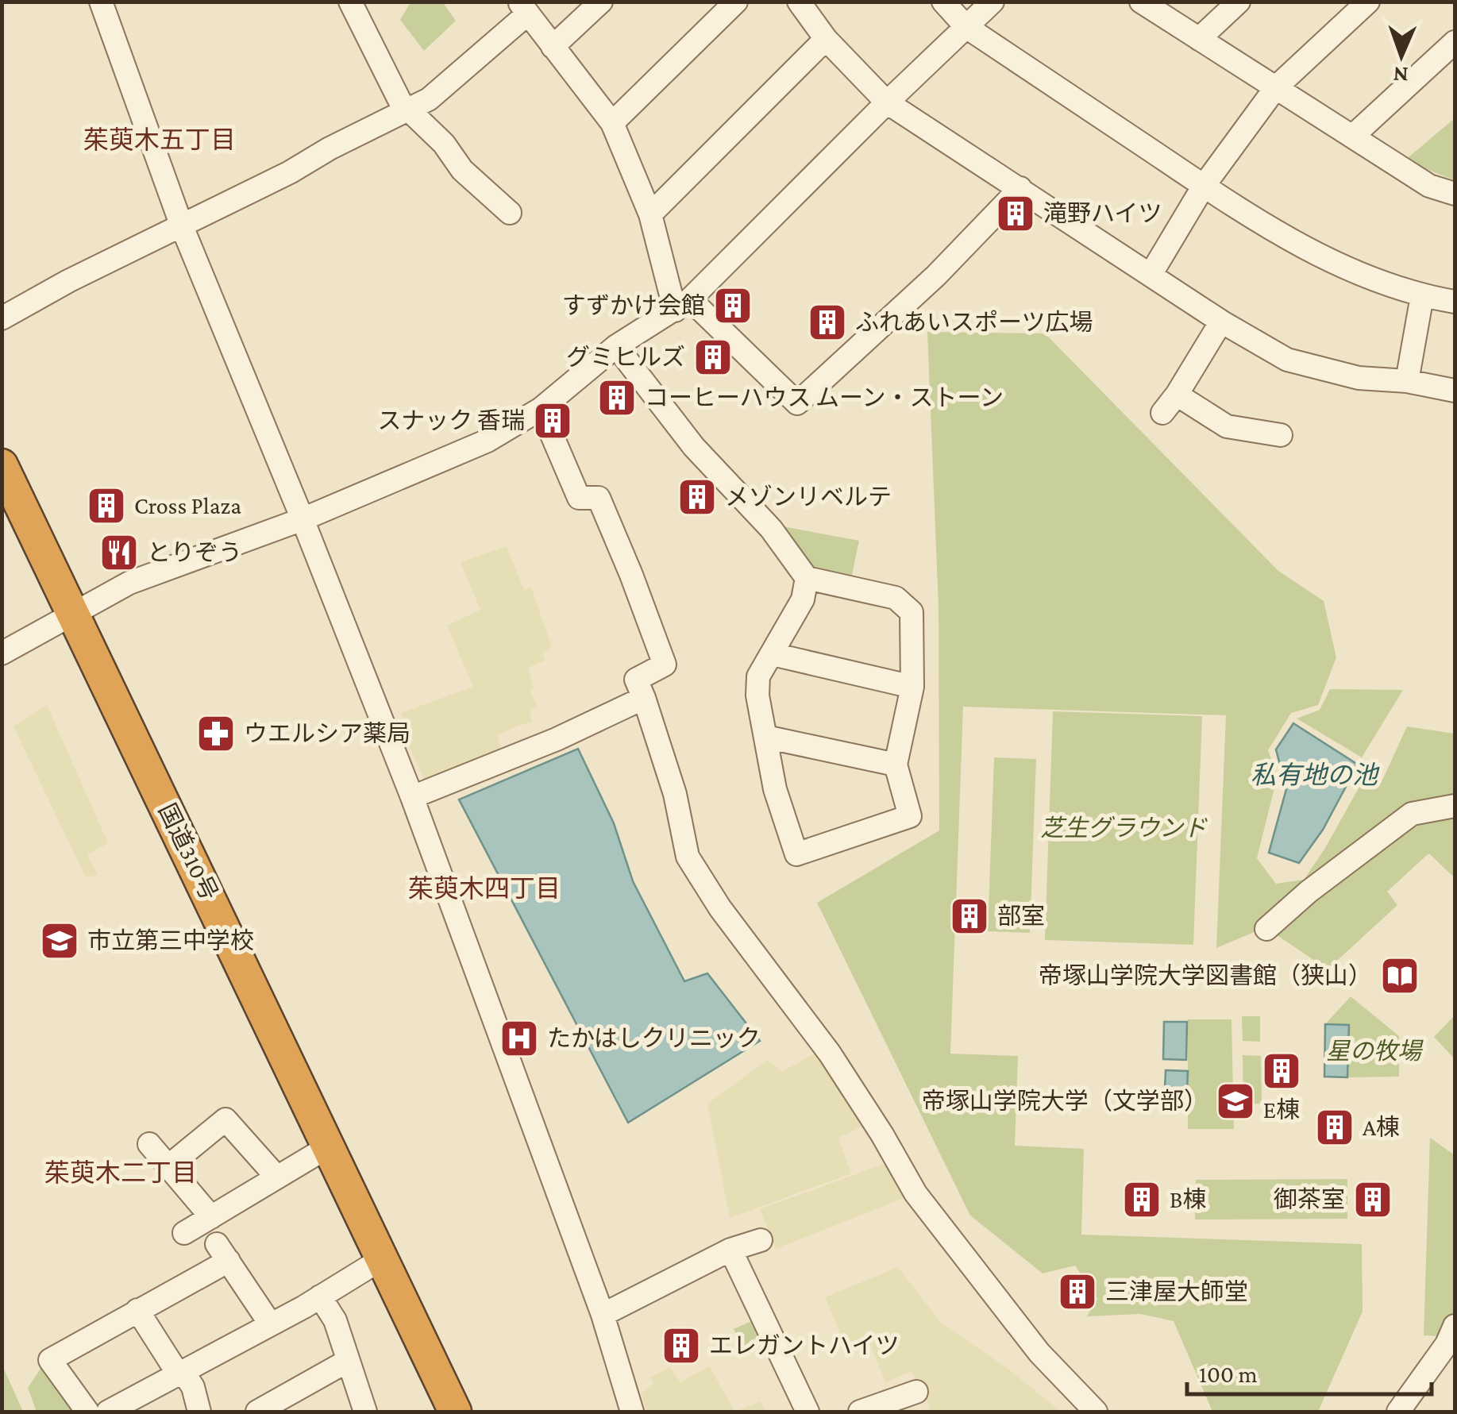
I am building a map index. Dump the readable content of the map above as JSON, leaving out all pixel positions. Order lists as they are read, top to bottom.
{
  "streets": {
    "highway": ["国道310号"]
  },
  "districts": ["茱萸木五丁目", "茱萸木四丁目", "茱萸木二丁目"],
  "water": ["私有地の池"],
  "parks": ["芝生グラウンド", "星の牧場"],
  "places": {
    "building": [
      "滝野ハイツ",
      "すずかけ会館",
      "ふれあいスポーツ広場",
      "グミヒルズ",
      "コーヒーハウス ムーン・ストーン",
      "スナック 香瑞",
      "メゾンリベルテ",
      "Cross Plaza",
      "部室",
      "E棟",
      "A棟",
      "B棟",
      "御茶室",
      "三津屋大師堂",
      "エレガントハイツ"
    ],
    "restaurant": ["とりぞう"],
    "pharmacy": ["ウエルシア薬局"],
    "school or university": ["市立第三中学校", "帝塚山学院大学（文学部）"],
    "library": ["帝塚山学院大学図書館（狭山）"],
    "hospital": ["たかはしクリニック"]
  },
  "scale_bar": "100 m",
  "north": "bottom"
}
